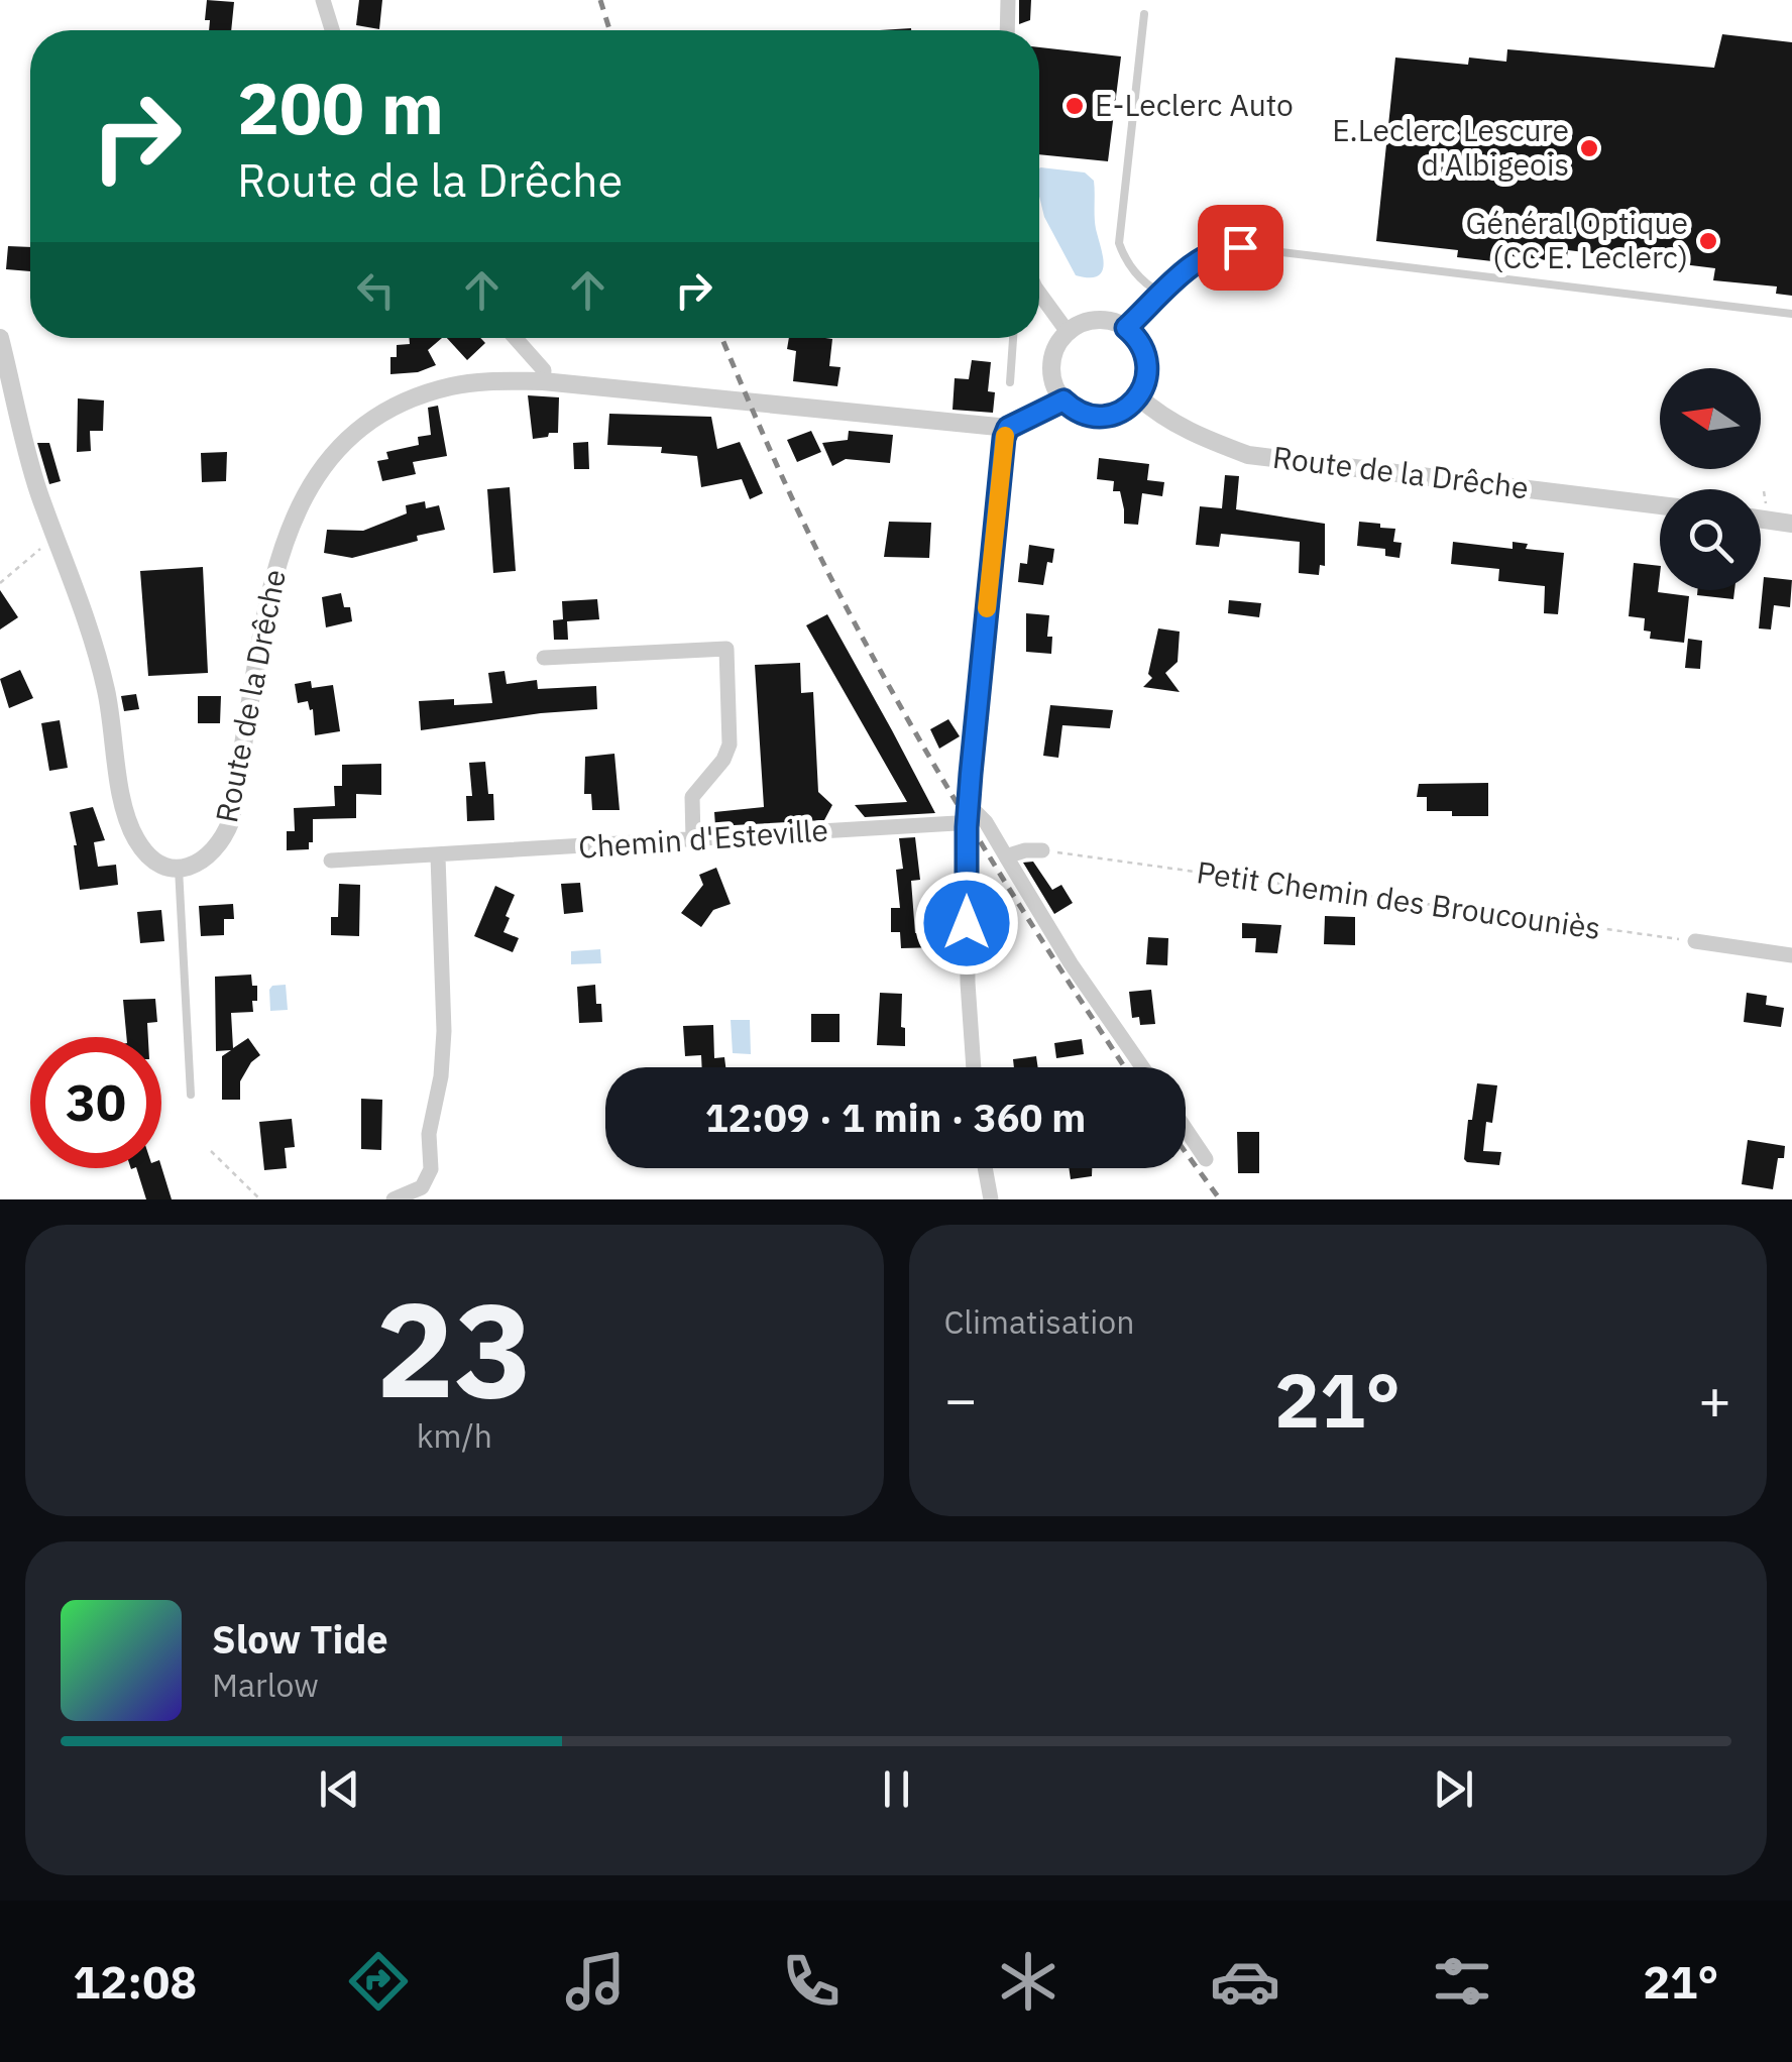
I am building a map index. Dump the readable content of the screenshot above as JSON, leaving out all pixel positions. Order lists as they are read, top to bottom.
{
  "streets": {
    "street": ["Route de la Drêche", "Chemin d'Esteville"],
    "path": ["Petit Chemin des Broucouniès"]
  },
  "places": ["E-Leclerc Auto", "E.Leclerc Lescure d'Albigeois", "Général Optique (CC E. Leclerc)"],
  "north": "left",
  "page": {
    "turn": ["200 m", "Route de la Drêche"],
    "limit": "30",
    "trip": "12:09 · 1 min · 360 m",
    "tile": [
      ["23", "km/h"],
      "Climatisation"
    ],
    "heat": ["−", "21°", "+"],
    "song": ["Slow Tide", "Marlow"],
    "tabs": ["12:08", "21°"]
  }
}
